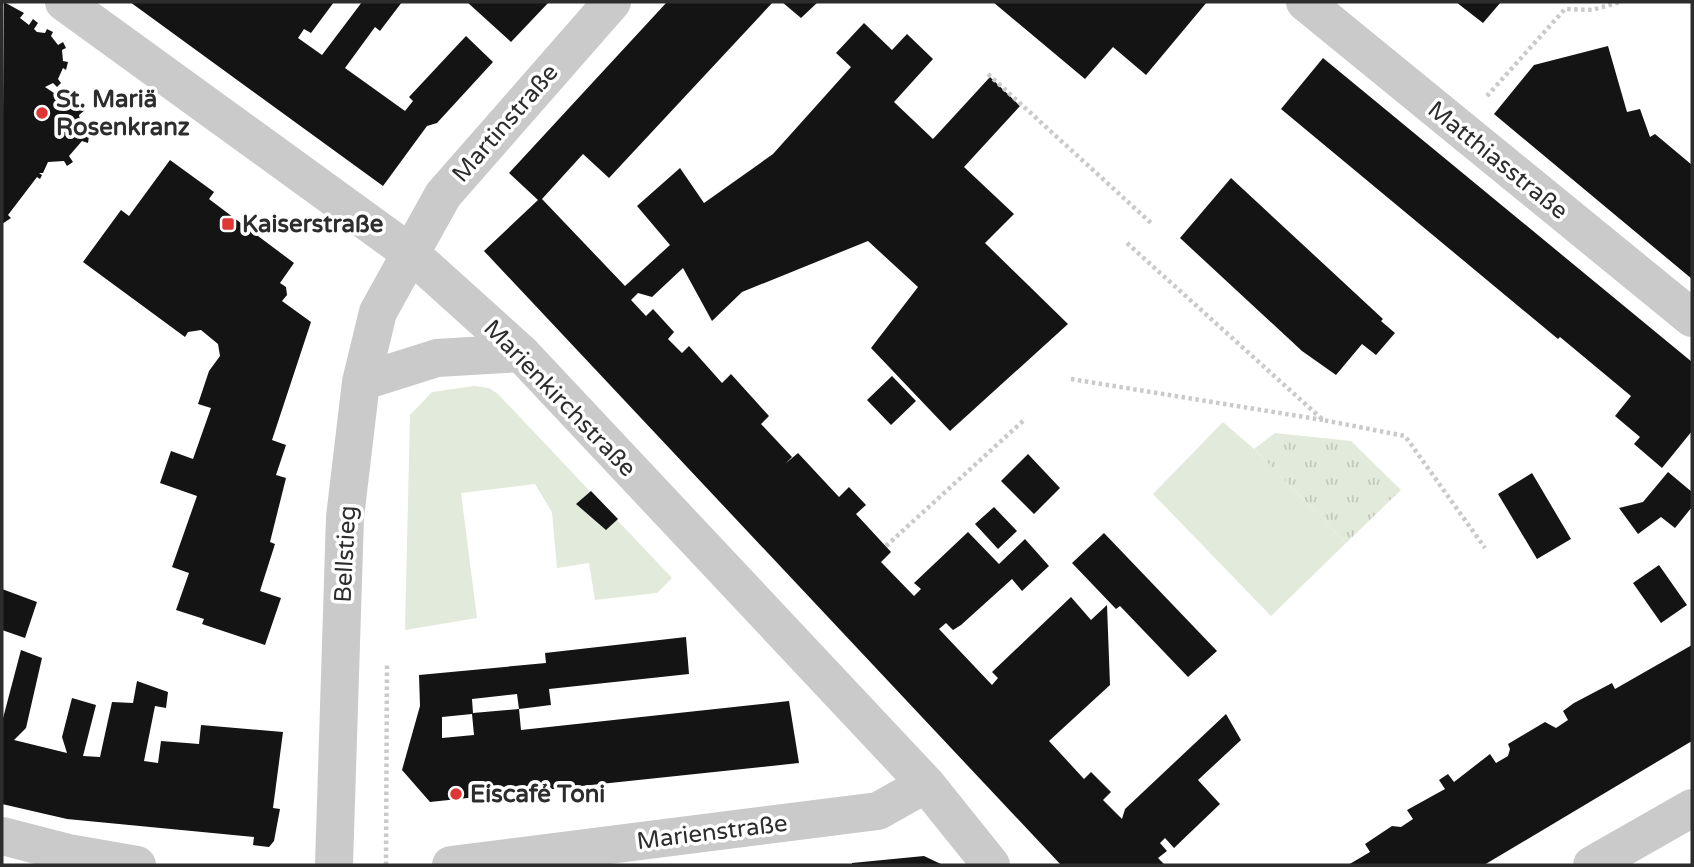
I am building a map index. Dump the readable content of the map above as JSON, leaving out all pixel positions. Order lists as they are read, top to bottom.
{
  "streets": {
    "street": [
      "Martinstraße",
      "Matthiasstraße",
      "Marienkirchstraße",
      "Bellstieg",
      "Marienstraße"
    ]
  },
  "crossings": [
    ["Martinstraße", "Marienkirchstraße"],
    ["Martinstraße", "Bellstieg"],
    ["Marienkirchstraße", "Bellstieg"],
    ["Marienkirchstraße", "Marienstraße"]
  ],
  "places": {
    "other": ["St. Mariä Rosenkranz", "Eiscafé Toni"],
    "transit": ["Kaiserstraße"]
  }
}
